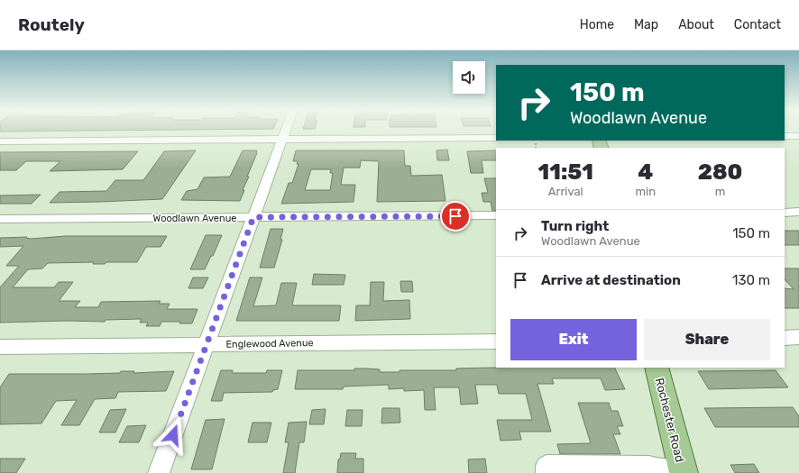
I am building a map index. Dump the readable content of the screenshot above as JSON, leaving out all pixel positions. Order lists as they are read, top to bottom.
{
  "streets": {
    "main road": ["Rochester Road"],
    "street": ["Woodlawn Avenue", "Englewood Avenue"]
  },
  "page": {
    "header": "Routely",
    "nav": [
      "Home",
      "Map",
      "About",
      "Contact"
    ],
    "turn": ["150 m", "Woodlawn Avenue"],
    "eta": [
      "11:51",
      "Arrival",
      "4",
      "min",
      "280",
      "m"
    ],
    "list": [
      {
        "name": "Turn right",
        "note": "Woodlawn Avenue",
        "value": "150 m"
      },
      {
        "name": "Arrive at destination",
        "value": "130 m"
      }
    ],
    "buttons": ["Exit", "Share"]
  }
}
